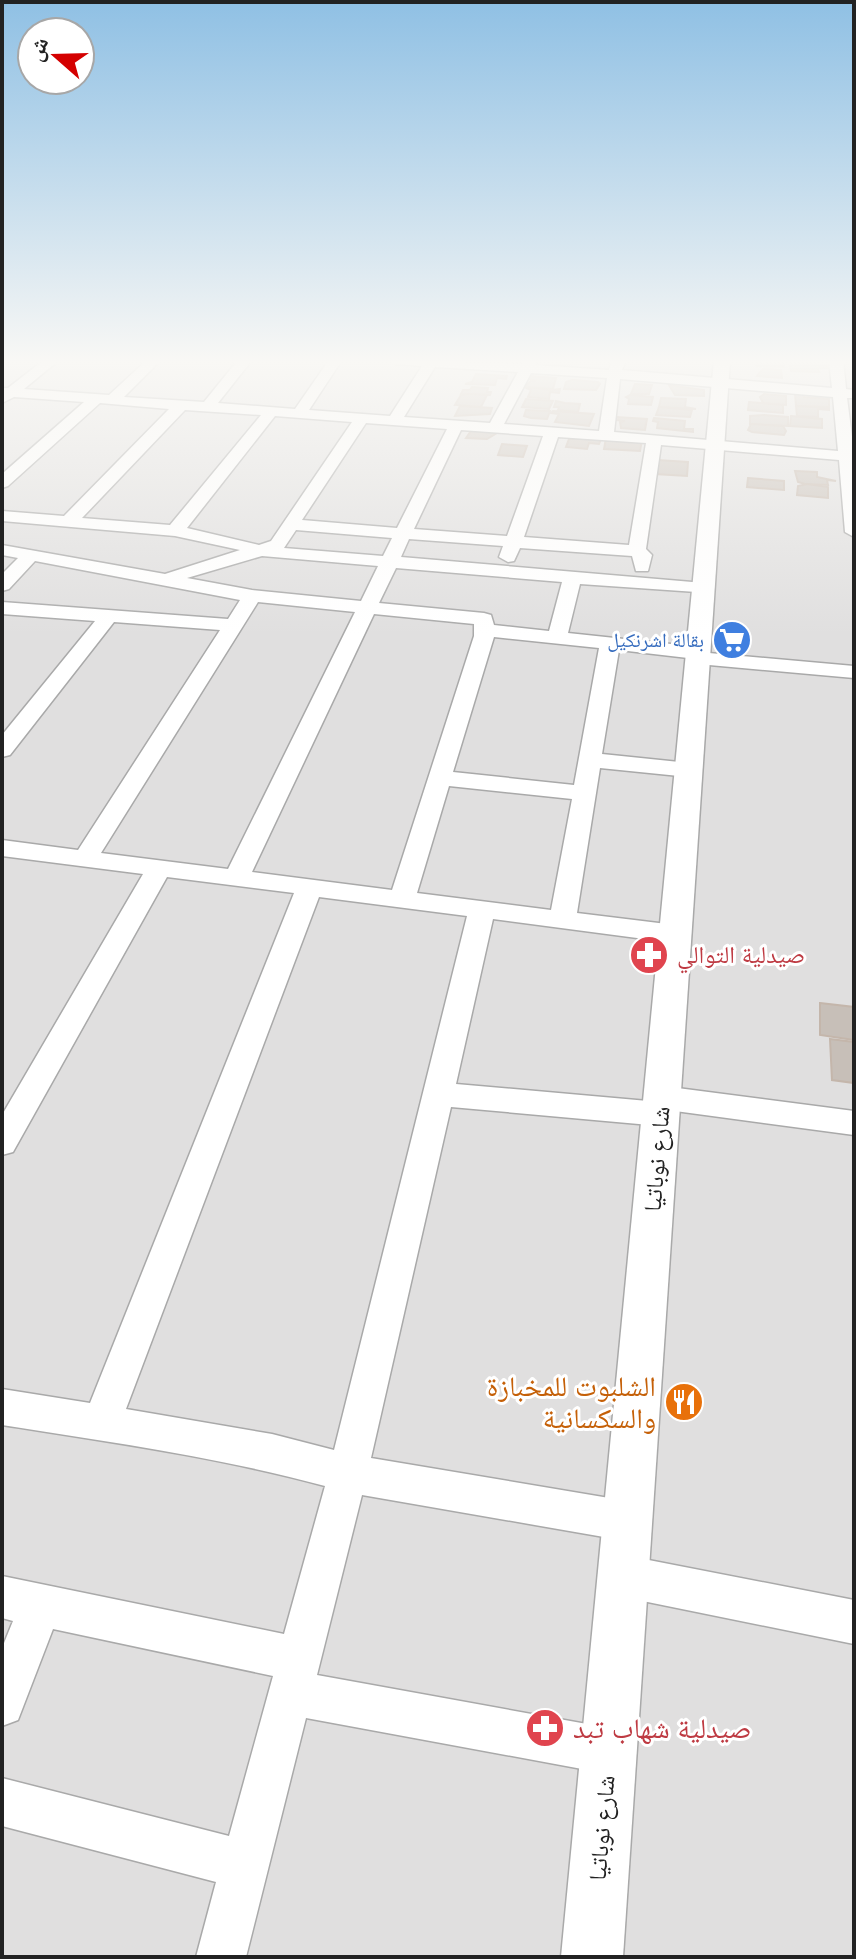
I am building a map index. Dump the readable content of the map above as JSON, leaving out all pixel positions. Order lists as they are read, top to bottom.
{
  "streets": {
    "street": ["شارع نوباتيا"]
  },
  "places": {
    "supermarket": ["بقالة اشرنكيل"],
    "pharmacy": ["صيدلية التوالي", "صيدلية شهاب تبد"],
    "restaurant": ["الشلبوت للمخبازة والسكسانية"]
  },
  "north": "left"
}
